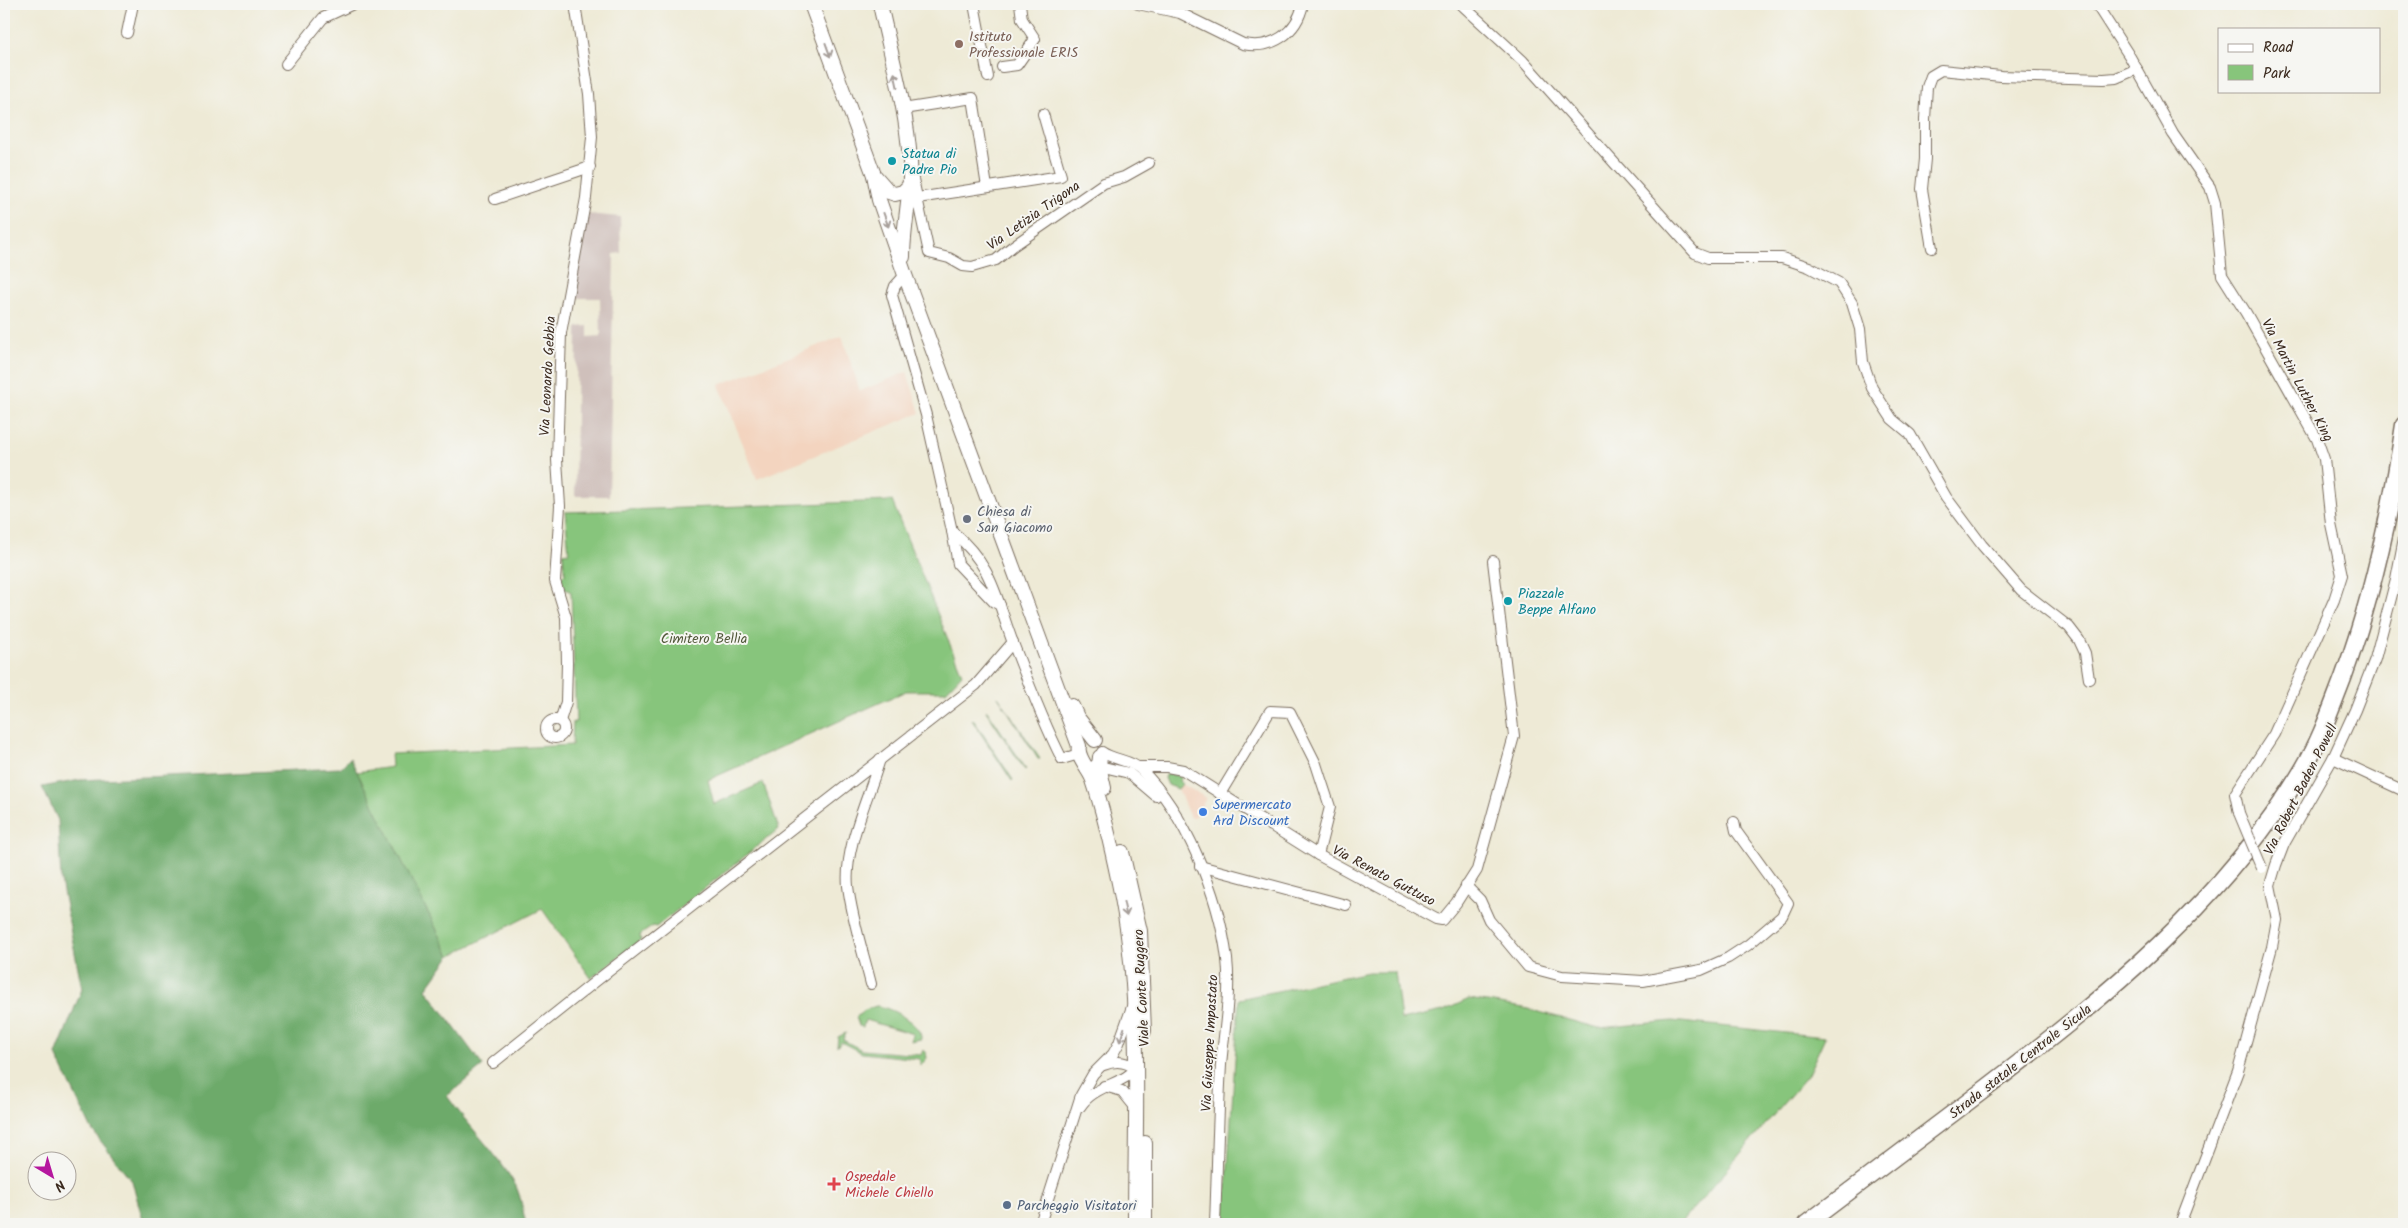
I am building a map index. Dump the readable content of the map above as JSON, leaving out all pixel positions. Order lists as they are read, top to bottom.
{
  "streets": {
    "main road": ["Viale Conte Ruggero", "Strada statale Centrale Sicula"],
    "street": [
      "Via Letizia Trigona",
      "Via Leonardo Gebbia",
      "Via Martin Luther King",
      "Via Robert Baden Powell",
      "Via Renato Guttuso",
      "Via Giuseppe Impastato"
    ]
  },
  "crossings": [
    ["Via Martin Luther King", "Via Robert Baden Powell"]
  ],
  "parks": ["Cimitero Bellia"],
  "places": {
    "other": [
      "Istituto Professionale ERIS",
      "Statua di Padre Pio",
      "Chiesa di San Giacomo",
      "Piazzale Beppe Alfano",
      "Supermercato Ard Discount",
      "Parcheggio Visitatori"
    ],
    "health": ["Ospedale Michele Chiello"]
  },
  "legend": ["Road", "Park"],
  "north": "bottom right"
}
